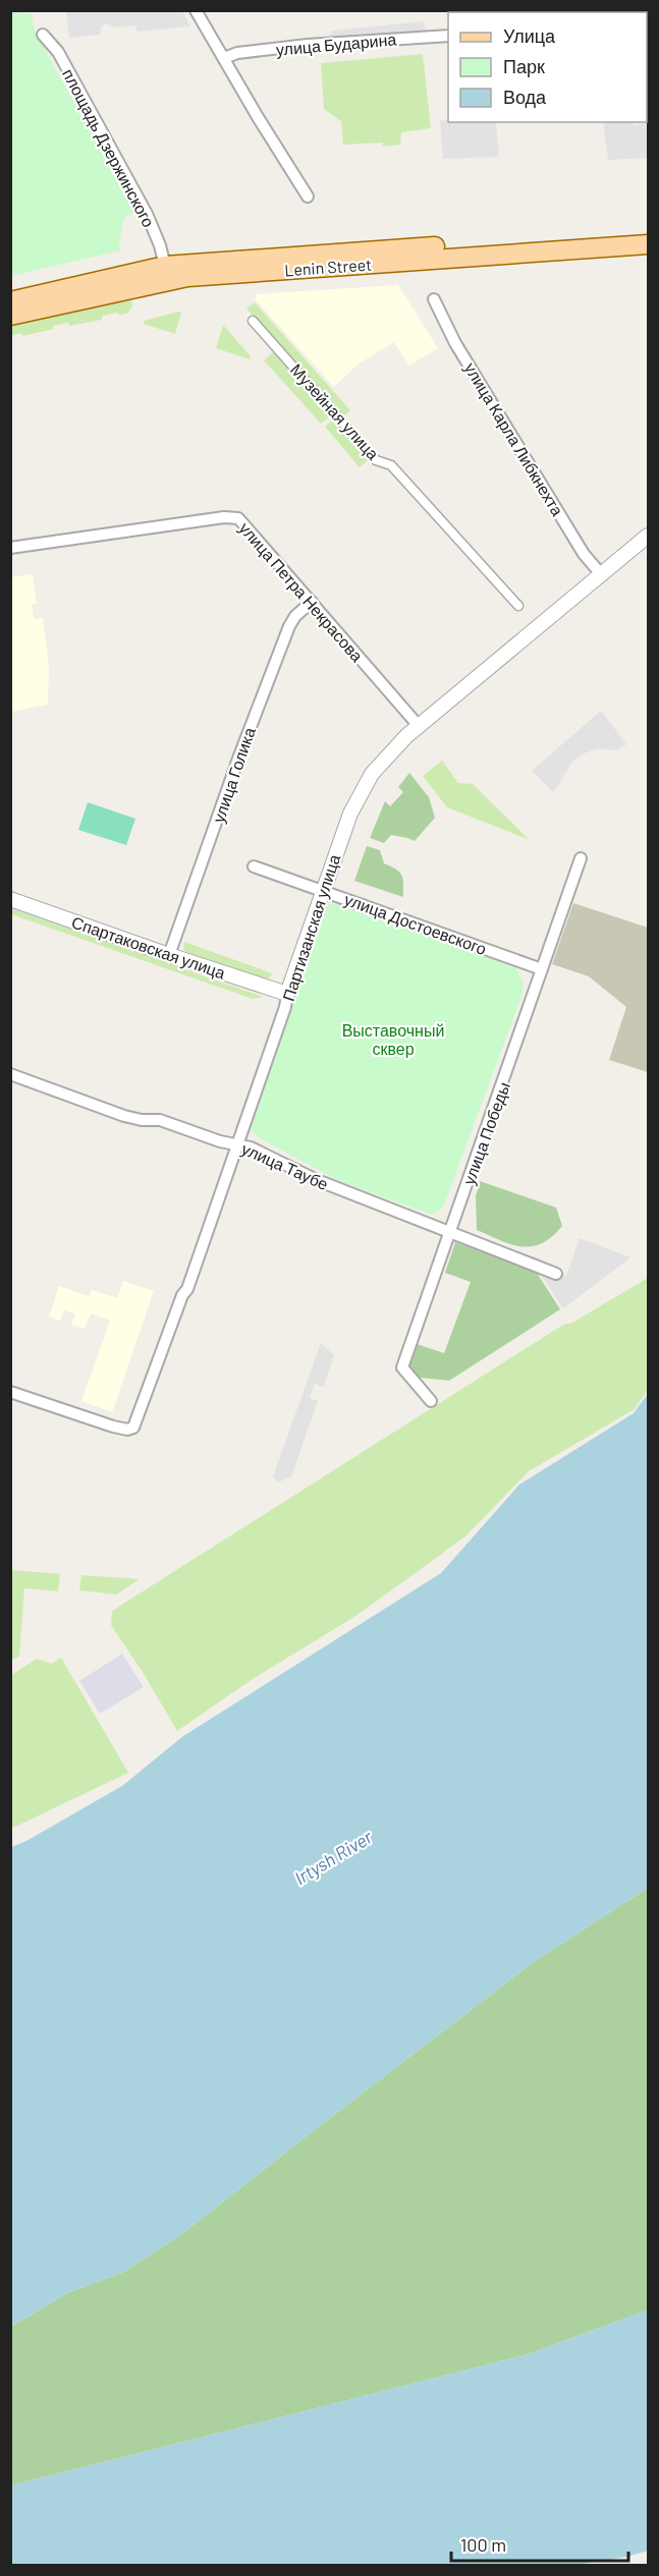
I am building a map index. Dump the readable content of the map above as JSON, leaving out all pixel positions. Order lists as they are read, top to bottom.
{
  "streets": {
    "main road": ["Lenin Street"],
    "street": [
      "улица Бударина",
      "площадь Дзержинского",
      "Музейная улица",
      "улица Карла Либкнехта",
      "улица Петра Некрасова",
      "улица Голика",
      "улица Достоевского",
      "Партизанская улица",
      "Спартаковская улица",
      "улица Победы",
      "улица Таубе"
    ]
  },
  "crossings": [
    ["площадь Дзержинского", "Lenin Street"],
    ["улица Карла Либкнехта", "Партизанская улица"],
    ["улица Петра Некрасова", "улица Голика"],
    ["улица Петра Некрасова", "Партизанская улица"],
    ["улица Голика", "Спартаковская улица"],
    ["улица Достоевского", "Партизанская улица"],
    ["улица Достоевского", "улица Победы"],
    ["Партизанская улица", "Спартаковская улица"],
    ["Партизанская улица", "улица Таубе"],
    ["улица Победы", "улица Таубе"]
  ],
  "water": ["Irtysh River"],
  "parks": ["Выставочный сквер"],
  "legend": ["Улица", "Парк", "Вода"],
  "scale_bar": "100 m"
}
